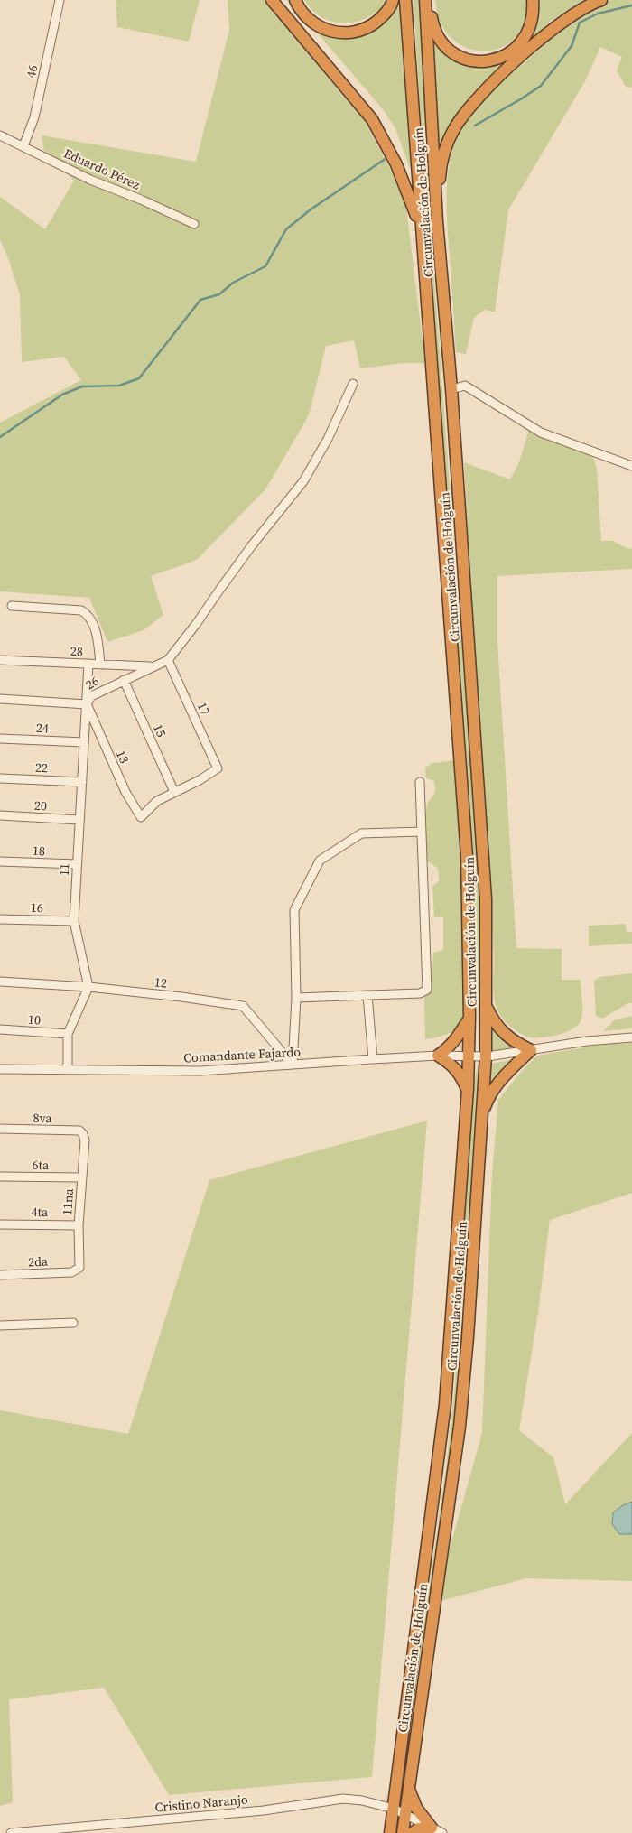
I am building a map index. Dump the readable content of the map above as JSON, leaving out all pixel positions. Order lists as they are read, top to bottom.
{
  "streets": {
    "highway": ["Circunvalación de Holguín"],
    "street": [
      "46",
      "Eduardo Pérez",
      "28",
      "26",
      "17",
      "24",
      "15",
      "13",
      "22",
      "20",
      "18",
      "11",
      "16",
      "12",
      "10",
      "Comandante Fajardo",
      "8va",
      "6ta",
      "11na",
      "4ta",
      "2da",
      "Cristino Naranjo"
    ]
  },
  "crossings": [
    ["46", "Eduardo Pérez"],
    ["Circunvalación de Holguín", "Comandante Fajardo"],
    ["Circunvalación de Holguín", "Cristino Naranjo"],
    ["28", "26"],
    ["28", "11"],
    ["26", "17"],
    ["26", "15"],
    ["26", "13"],
    ["26", "11"],
    ["17", "15"],
    ["17", "13"],
    ["24", "11"],
    ["15", "13"],
    ["13", "11"],
    ["22", "11"],
    ["20", "11"],
    ["18", "11"],
    ["11", "16"],
    ["11", "12"],
    ["12", "Comandante Fajardo"],
    ["8va", "11na"],
    ["6ta", "11na"],
    ["11na", "4ta"],
    ["11na", "2da"]
  ]
}
